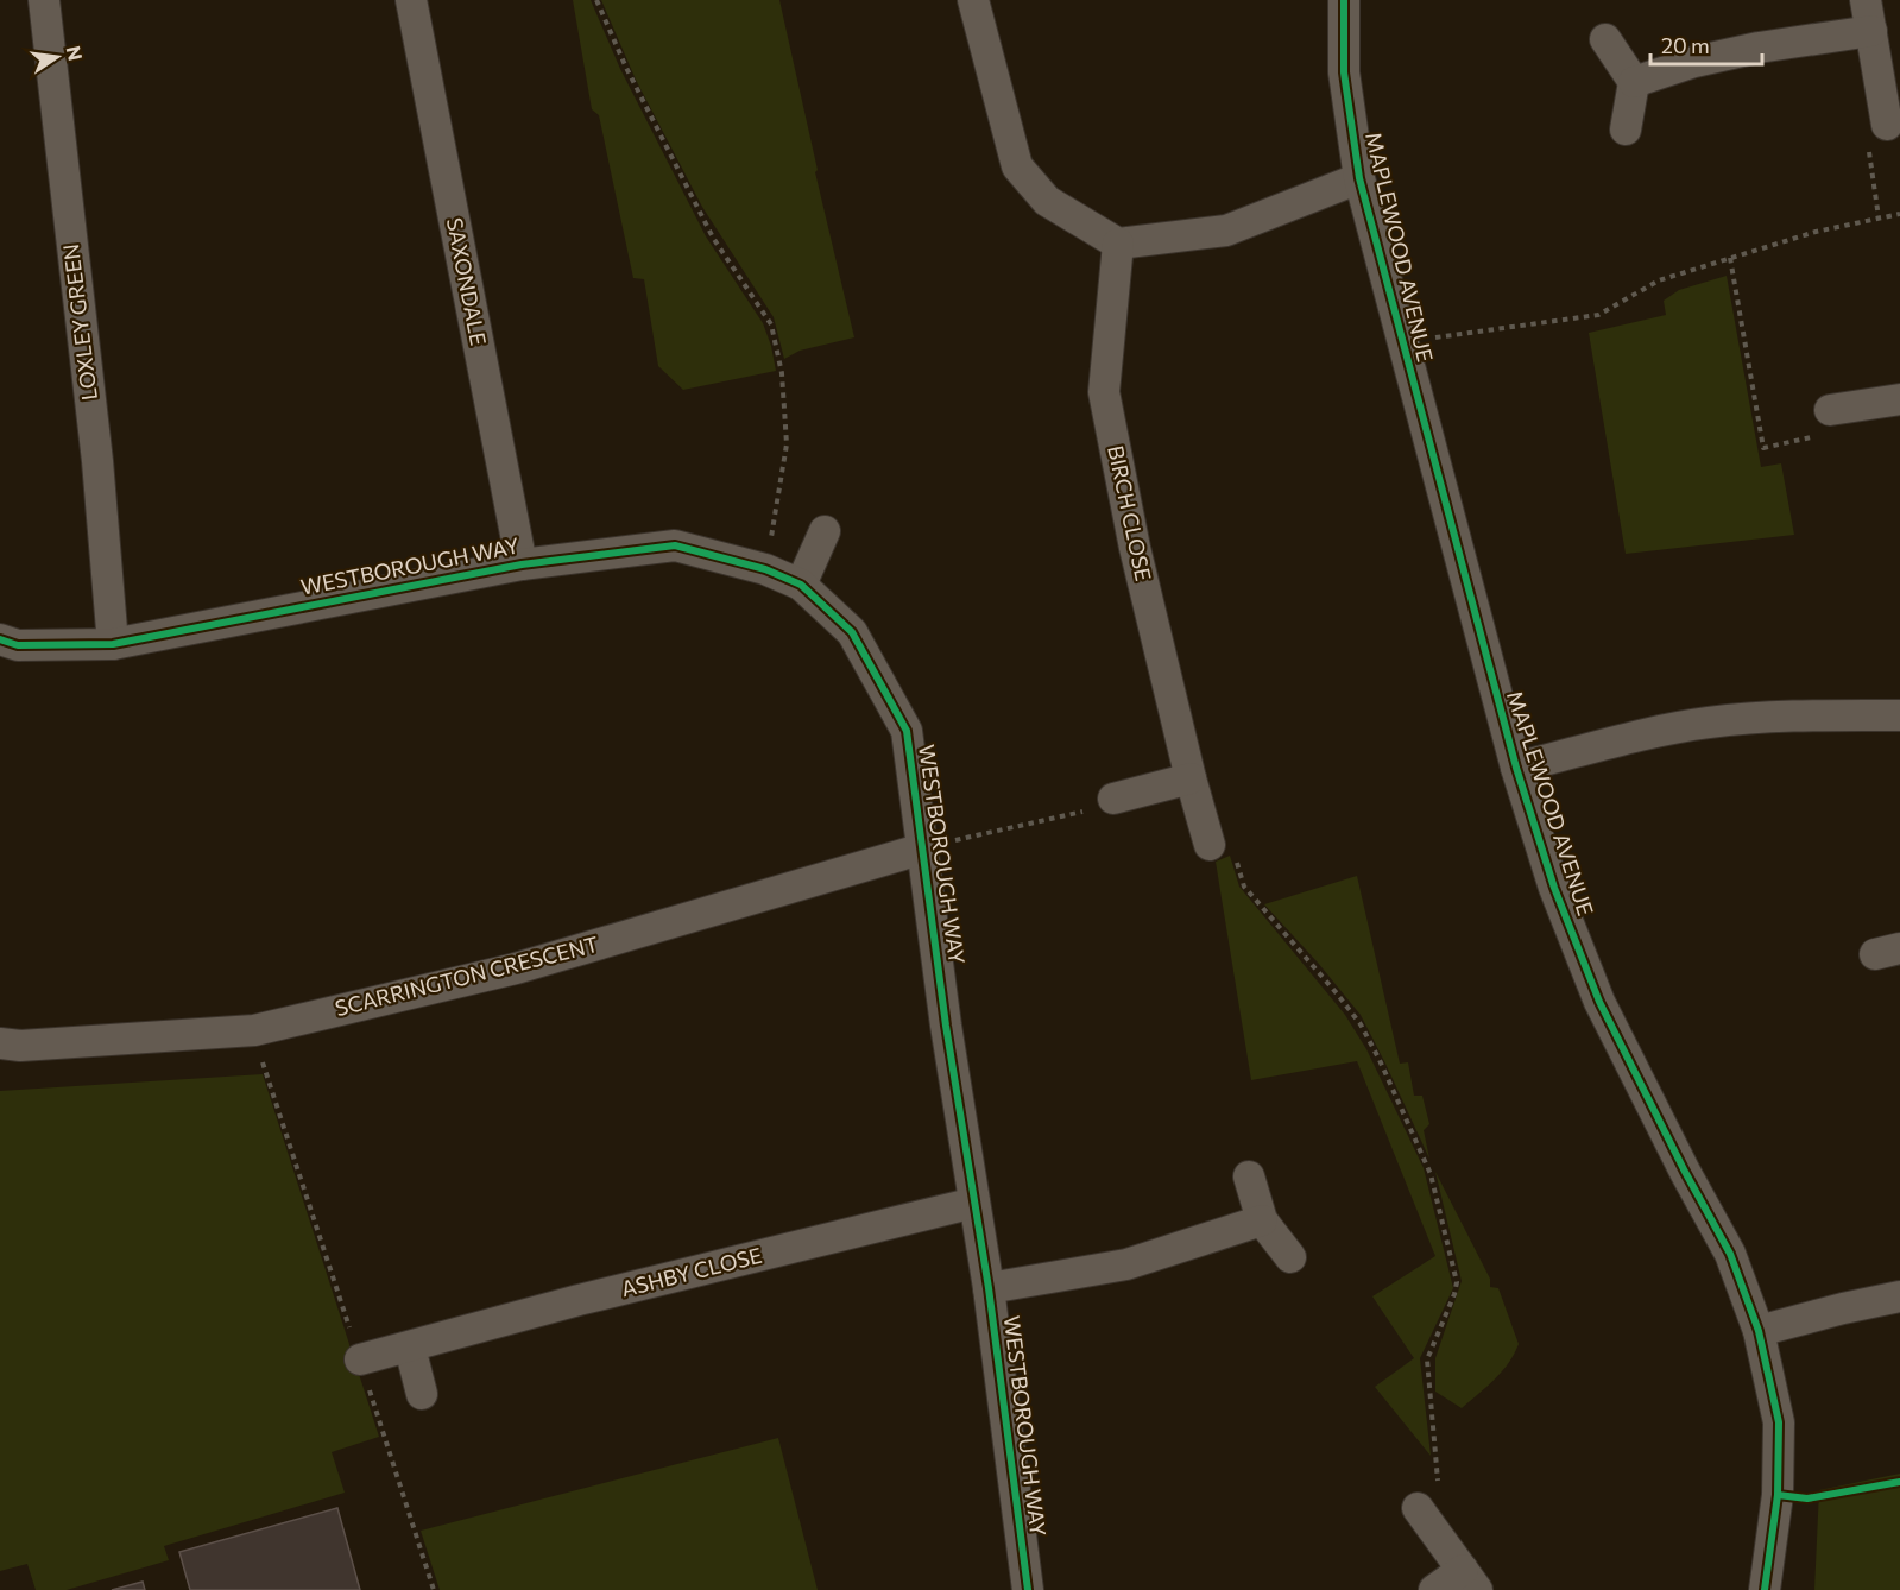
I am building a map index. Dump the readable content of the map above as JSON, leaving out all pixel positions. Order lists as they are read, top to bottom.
{
  "streets": {
    "street": [
      "MAPLEWOOD AVENUE",
      "SAXONDALE",
      "LOXLEY GREEN",
      "BIRCH CLOSE",
      "WESTBOROUGH WAY",
      "SCARRINGTON CRESCENT",
      "ASHBY CLOSE"
    ]
  },
  "crossings": [
    ["SAXONDALE", "WESTBOROUGH WAY"],
    ["LOXLEY GREEN", "WESTBOROUGH WAY"],
    ["WESTBOROUGH WAY", "SCARRINGTON CRESCENT"],
    ["WESTBOROUGH WAY", "ASHBY CLOSE"]
  ],
  "scale_bar": "20 m",
  "north": "right"
}
